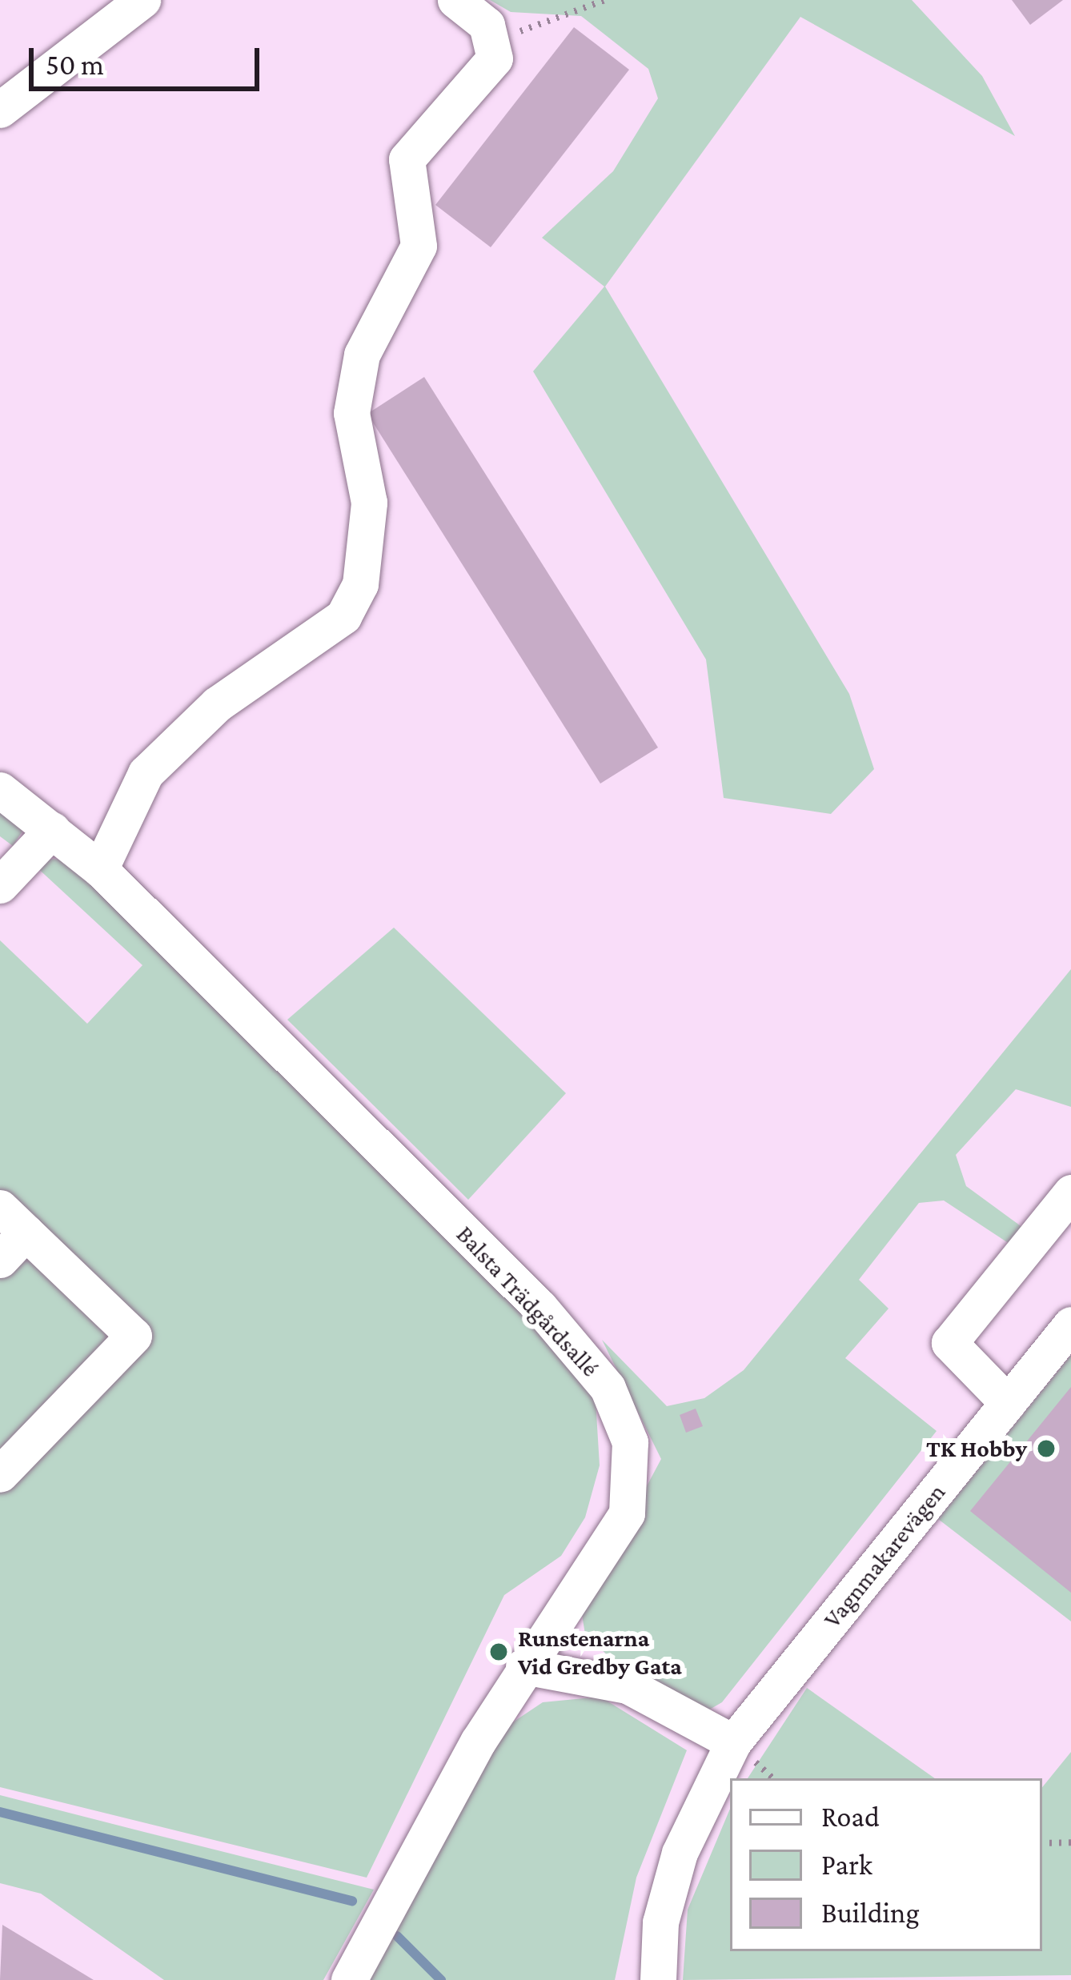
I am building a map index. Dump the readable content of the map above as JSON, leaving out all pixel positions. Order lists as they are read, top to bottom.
{
  "streets": {
    "street": ["Balsta Trädgårdsallé", "Vagnmakarevägen"]
  },
  "places": ["TK Hobby", "Runstenarna Vid Gredby Gata"],
  "legend": ["Road", "Park", "Building"],
  "scale_bar": "50 m"
}
